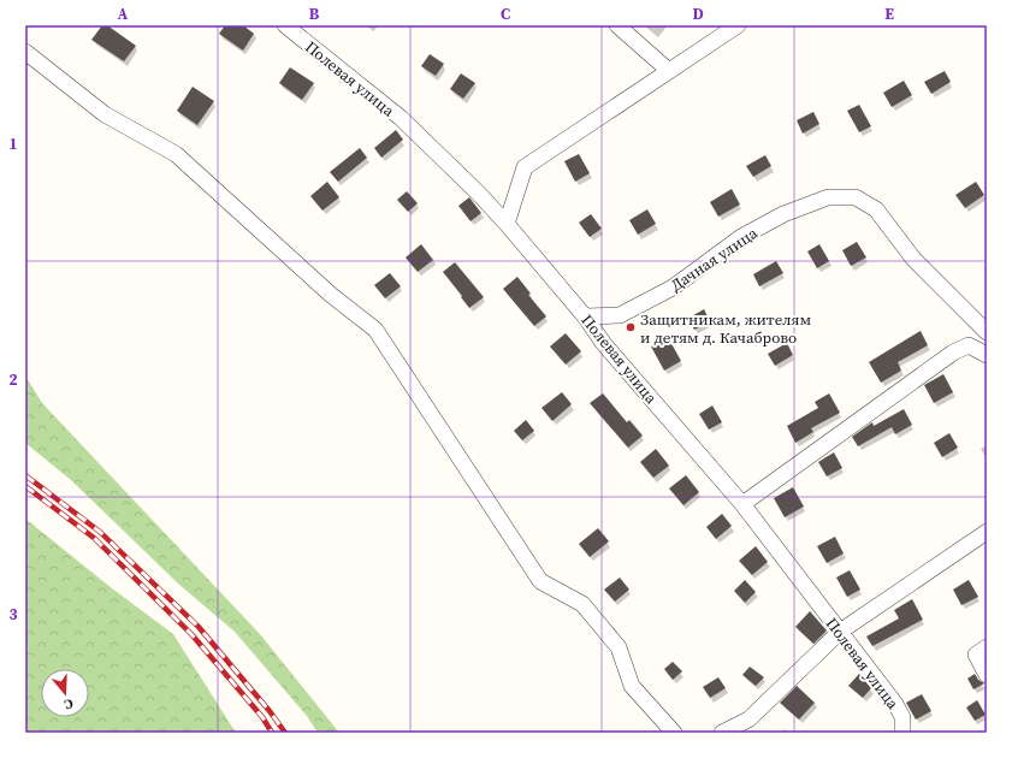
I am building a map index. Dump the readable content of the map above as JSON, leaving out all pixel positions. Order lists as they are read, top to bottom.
{
  "streets": {
    "street": ["Полевая улица", "Дачная улица"]
  },
  "crossings": [
    ["Полевая улица", "Дачная улица"]
  ],
  "places": ["Защитникам, жителям и детям д. Качаброво"],
  "north": "bottom",
  "grid": {
    "columns": [
      "A",
      "B",
      "C",
      "D",
      "E"
    ],
    "rows": ["1", "2", "3"]
  }
}
